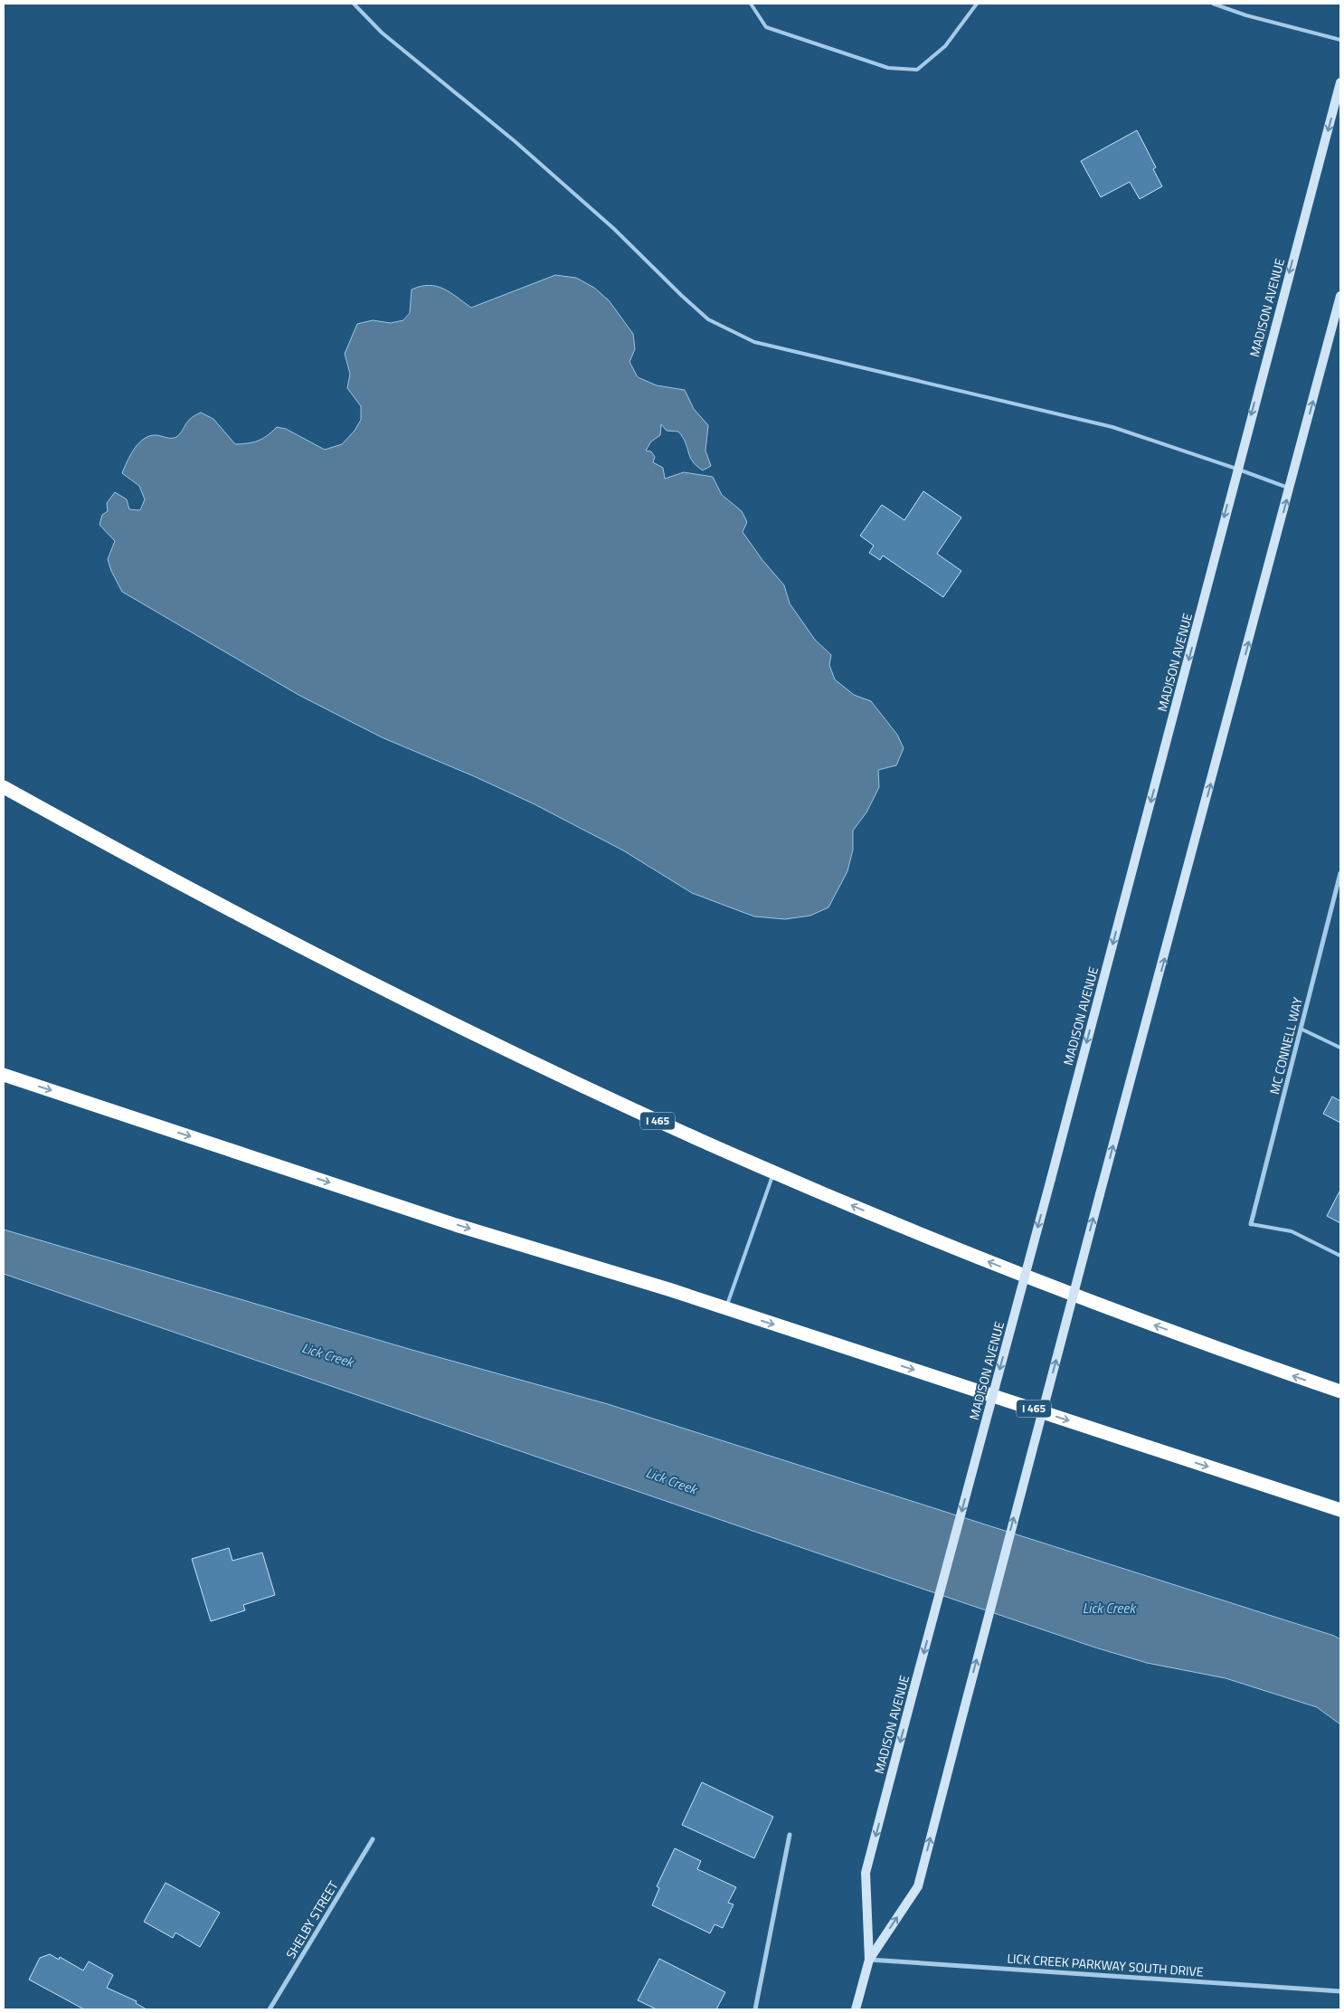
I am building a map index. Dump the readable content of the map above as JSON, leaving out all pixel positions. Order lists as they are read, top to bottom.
{
  "streets": {
    "highway": ["I 465"],
    "main road": ["MADISON AVENUE"],
    "street": ["MC CONNELL WAY", "SHELBY STREET", "LICK CREEK PARKWAY SOUTH DRIVE"]
  },
  "crossings": [
    ["MADISON AVENUE", "LICK CREEK PARKWAY SOUTH DRIVE"]
  ],
  "water": ["Lick Creek"]
}
